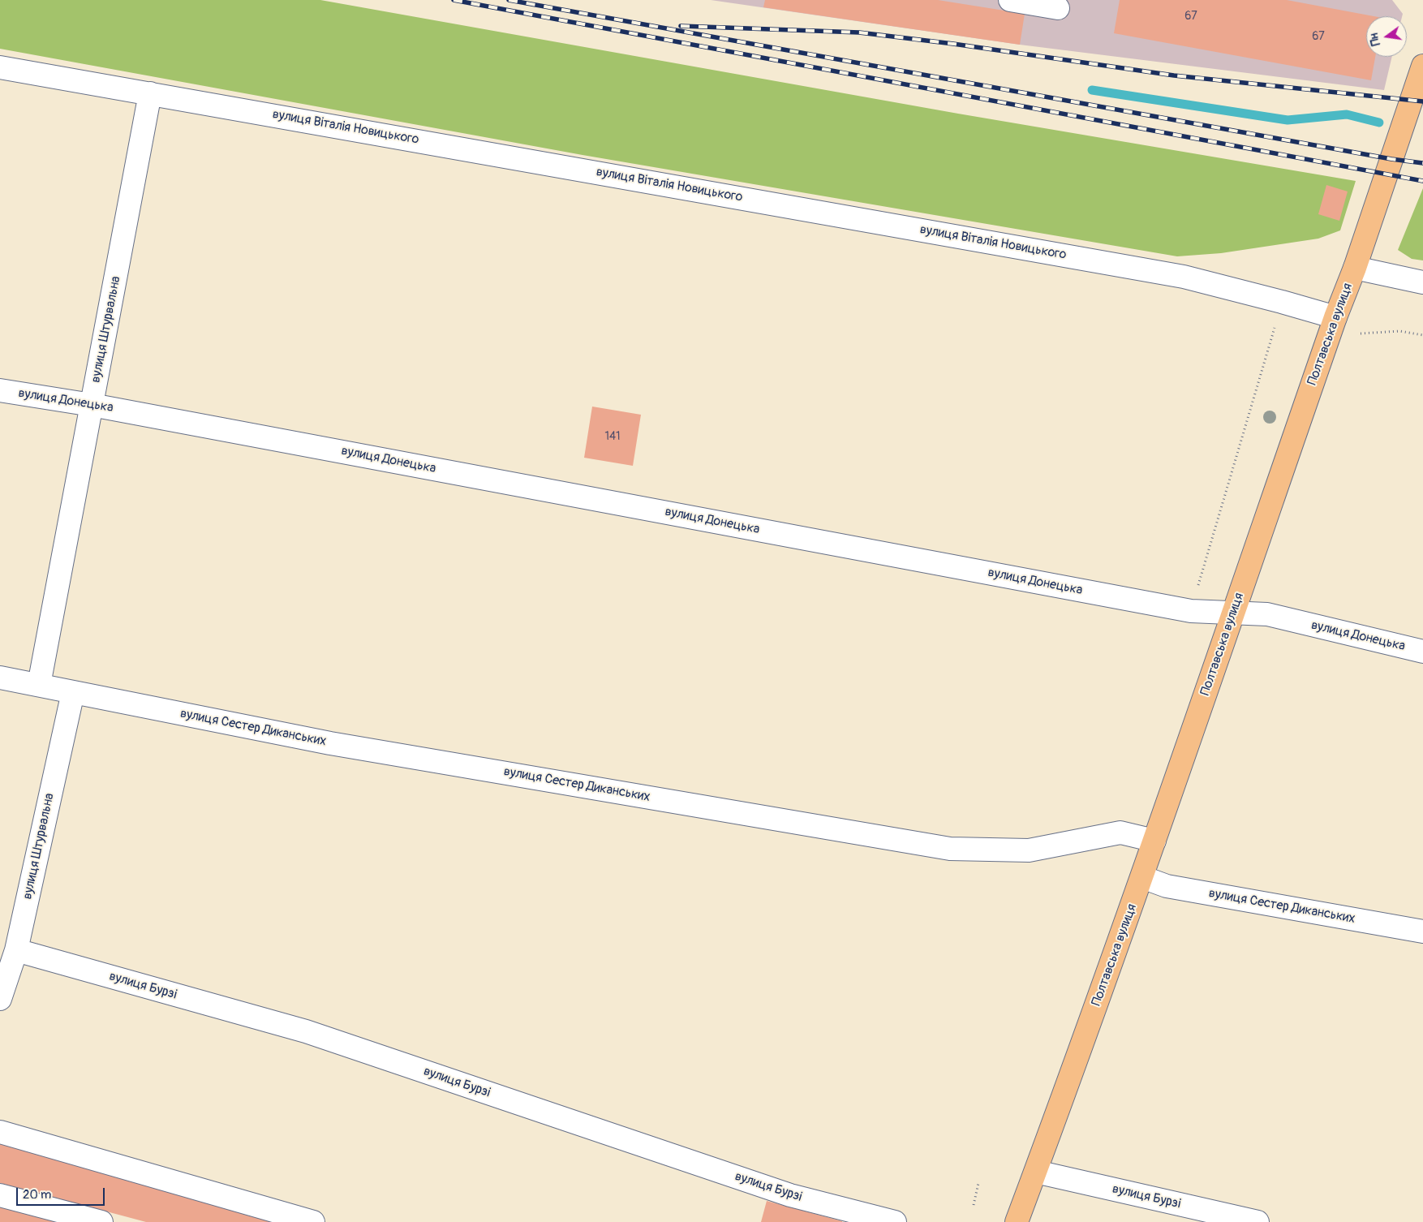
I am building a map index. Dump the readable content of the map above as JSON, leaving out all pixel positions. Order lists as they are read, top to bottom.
{
  "streets": {
    "main road": ["Полтавська вулиця"],
    "street": [
      "вулиця Віталія Новицького",
      "вулиця Штурвальна",
      "вулиця Донецька",
      "вулиця Сестер Диканських",
      "вулиця Бурзі"
    ]
  },
  "crossings": [
    ["вулиця Віталія Новицького", "вулиця Штурвальна"],
    ["вулиця Віталія Новицького", "Полтавська вулиця"],
    ["вулиця Штурвальна", "вулиця Донецька"],
    ["вулиця Штурвальна", "вулиця Сестер Диканських"],
    ["вулиця Штурвальна", "вулиця Бурзі"],
    ["Полтавська вулиця", "вулиця Донецька"],
    ["Полтавська вулиця", "вулиця Сестер Диканських"],
    ["Полтавська вулиця", "вулиця Бурзі"]
  ],
  "house_numbers": ["67", "67", "141"],
  "scale_bar": "20 m",
  "north": "left"
}
